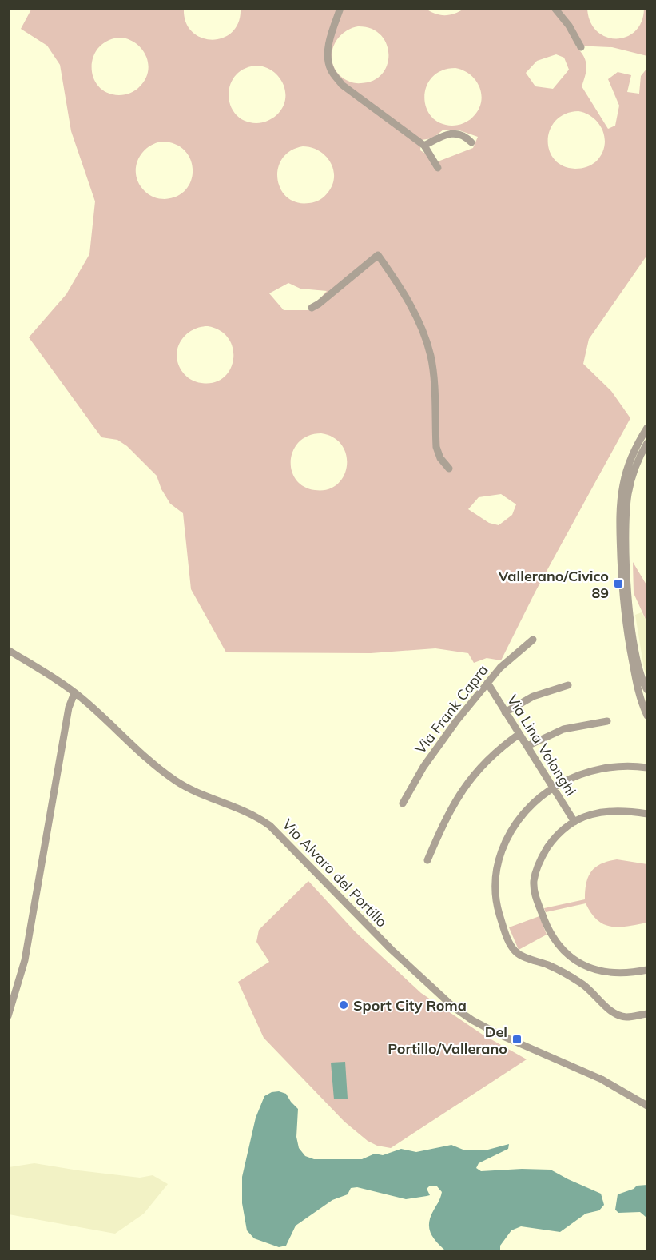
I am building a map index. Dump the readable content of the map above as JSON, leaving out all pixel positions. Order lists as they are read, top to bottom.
{
  "streets": {
    "street": ["Via Frank Capra", "Via Lina Volonghi", "Via Alvaro del Portillo"]
  },
  "crossings": [
    ["Via Frank Capra", "Via Lina Volonghi"]
  ],
  "places": {
    "transit": ["Vallerano/Civico 89", "Del Portillo/Vallerano"],
    "other": ["Sport City Roma"]
  }
}
